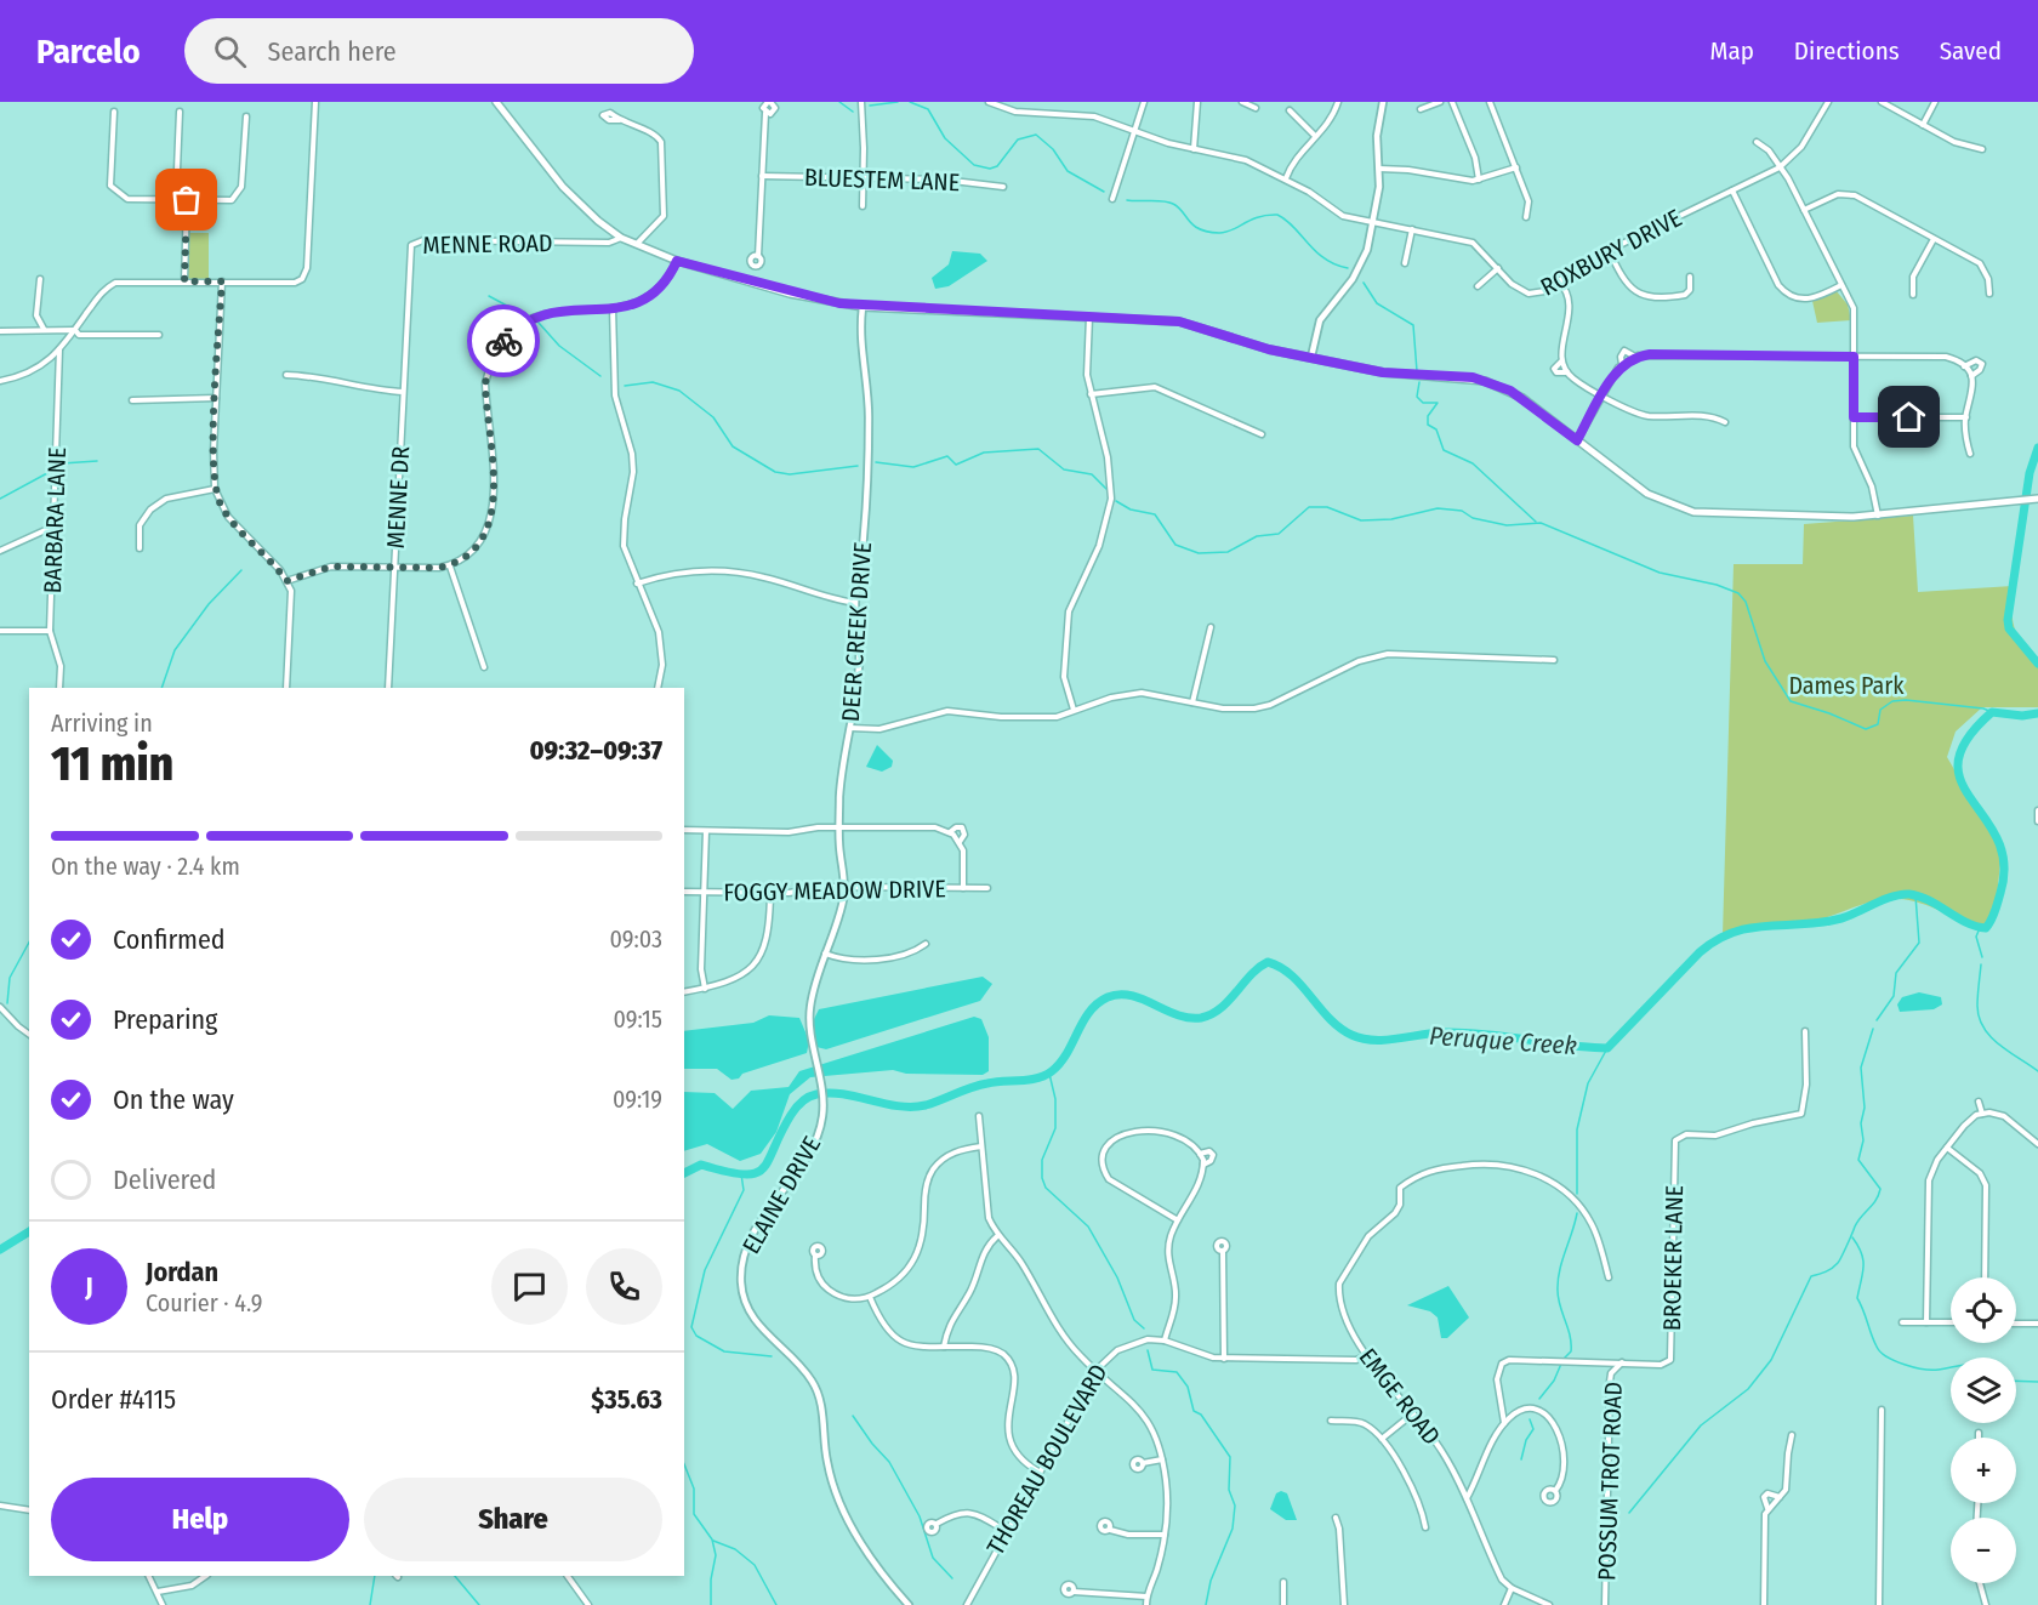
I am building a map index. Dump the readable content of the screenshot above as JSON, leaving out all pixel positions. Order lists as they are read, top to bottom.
{
  "streets": {
    "street": [
      "BLUESTEM LANE",
      "MENNE ROAD",
      "ROXBURY DRIVE",
      "MENNE DR",
      "BARBARA LANE",
      "DEER CREEK DRIVE",
      "FOGGY MEADOW DRIVE",
      "ELAINE DRIVE",
      "BROEKER LANE",
      "EMGE ROAD",
      "THOREAU BOULEVARD",
      "POSSUM TROT ROAD"
    ]
  },
  "crossings": [
    ["MENNE ROAD", "MENNE DR"],
    ["DEER CREEK DRIVE", "FOGGY MEADOW DRIVE"],
    ["DEER CREEK DRIVE", "ELAINE DRIVE"],
    ["BROEKER LANE", "POSSUM TROT ROAD"],
    ["EMGE ROAD", "THOREAU BOULEVARD"]
  ],
  "water": ["Peruque Creek"],
  "parks": ["Dames Park"],
  "page": {
    "header": "Parcelo",
    "search": "Search here",
    "nav": ["Map", "Directions", "Saved"],
    "heading": ["11 min", "Arriving in", "09:32–09:37"],
    "panel": [
      "Jordan",
      "Courier · 4.9",
      "Order #4115",
      "$35.63"
    ],
    "bar": "On the way · 2.4 km",
    "list": [
      ["Confirmed", "09:03"],
      ["Preparing", "09:15"],
      ["On the way", "09:19"],
      "Delivered"
    ],
    "round": "J",
    "map_buttons": ["+", "−"],
    "buttons": ["Help", "Share"]
  }
}
